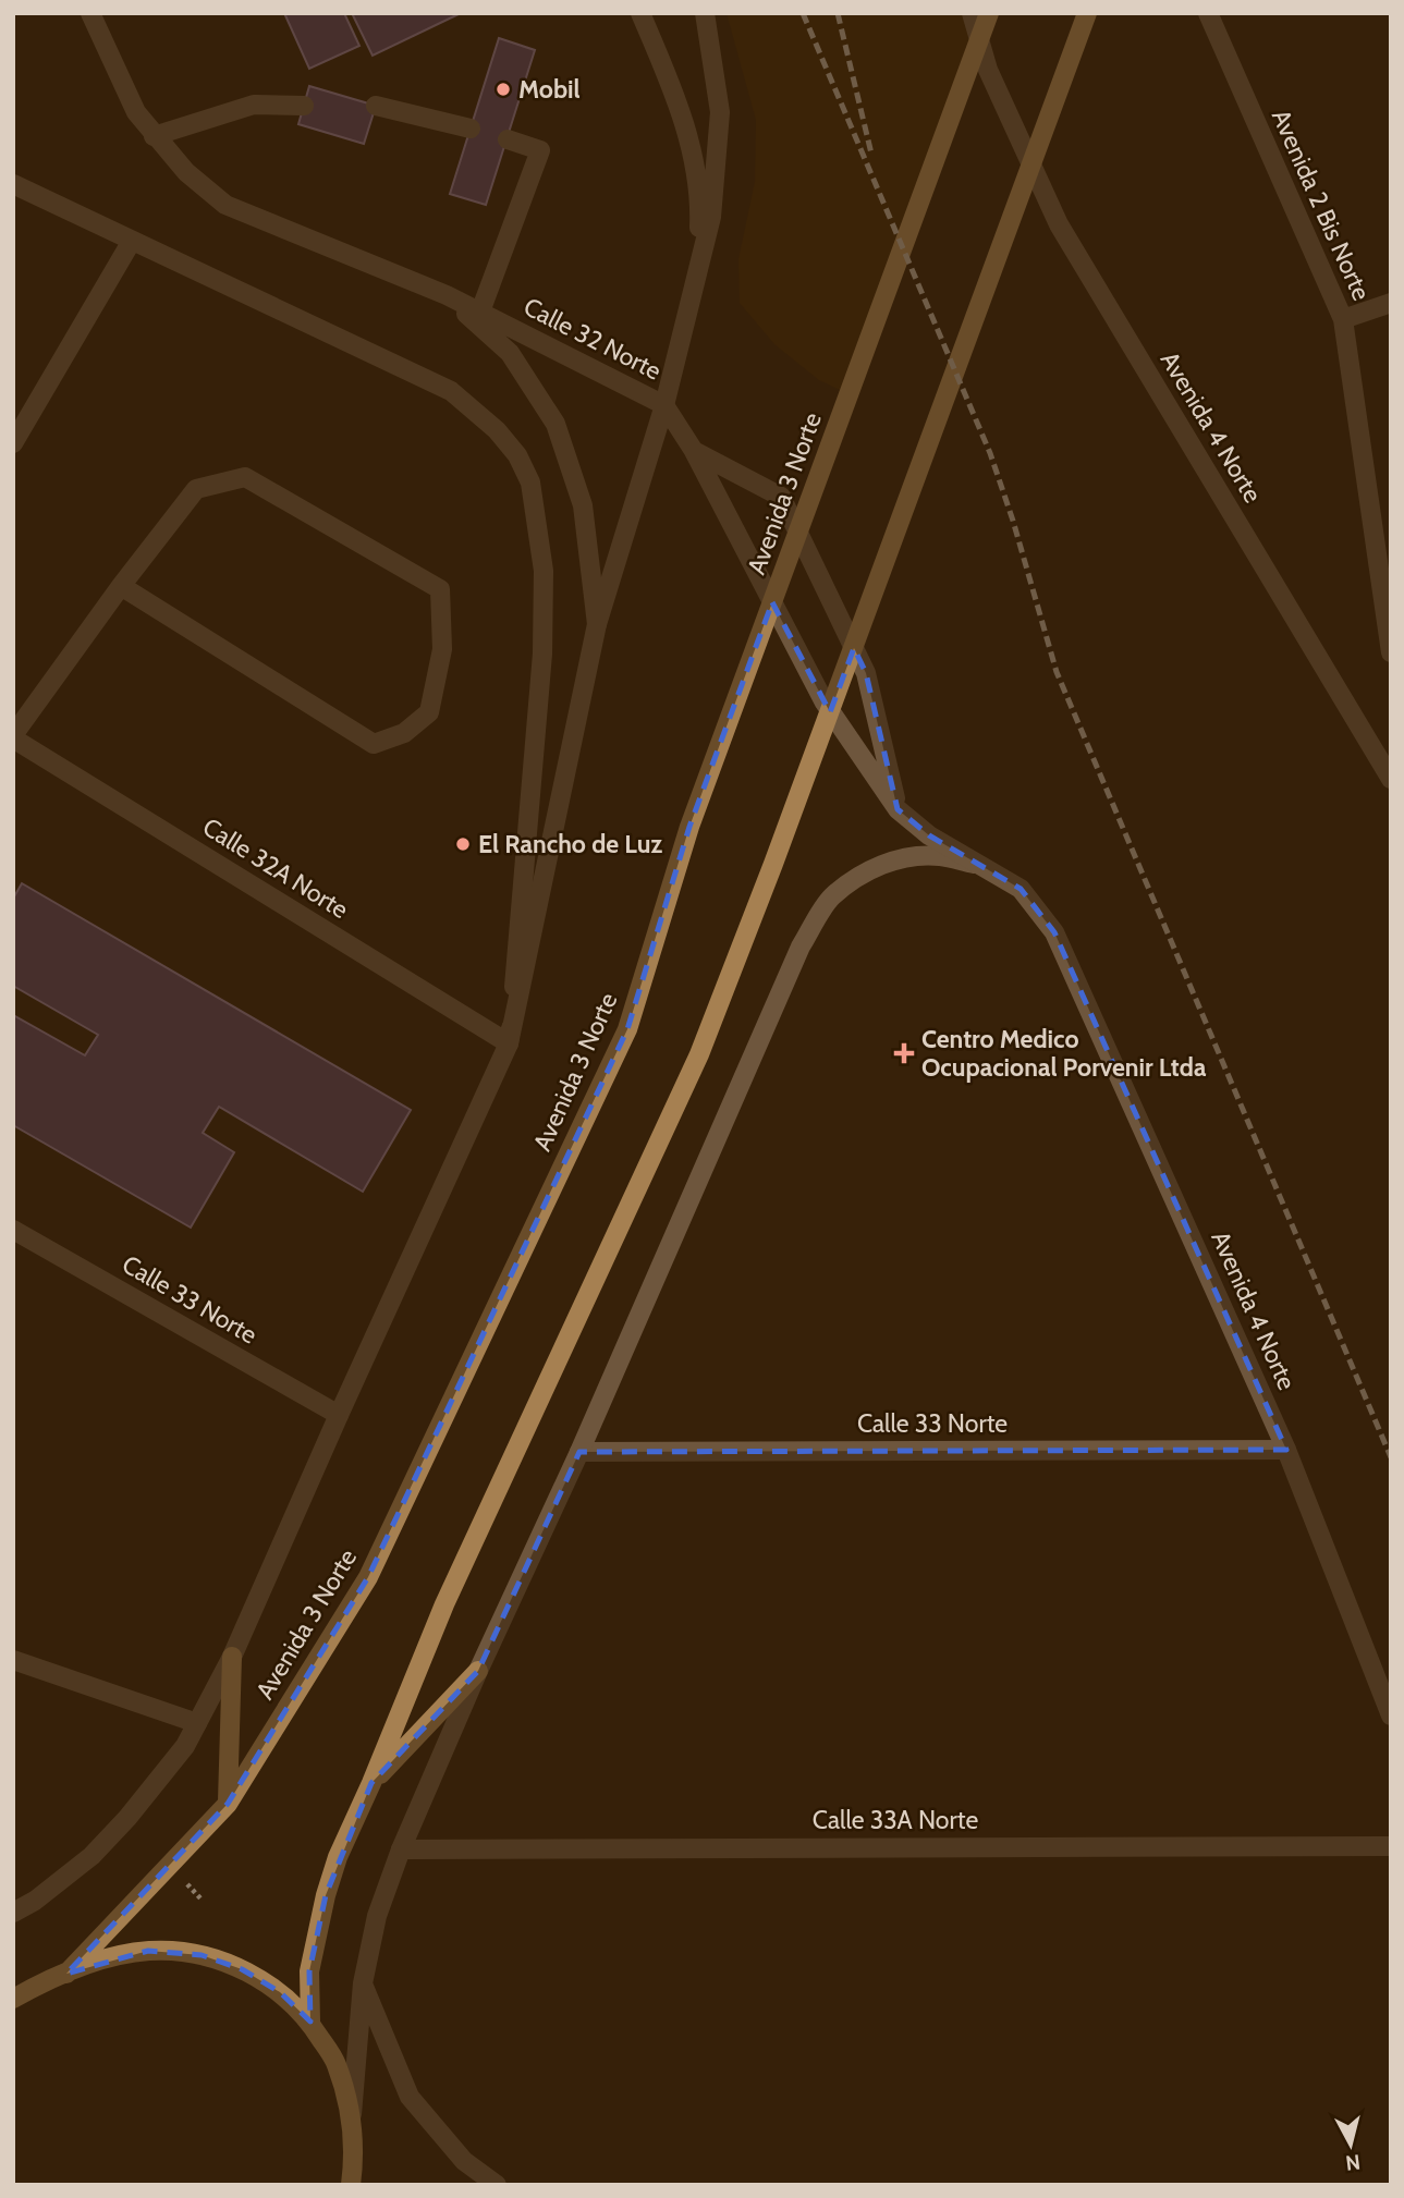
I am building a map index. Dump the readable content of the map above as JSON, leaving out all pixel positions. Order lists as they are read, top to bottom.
{
  "streets": {
    "main road": ["Avenida 3 Norte"],
    "street": [
      "Avenida 2 Bis Norte",
      "Calle 32 Norte",
      "Avenida 4 Norte",
      "Calle 32A Norte",
      "Calle 33 Norte",
      "Calle 33A Norte"
    ]
  },
  "crossings": [
    ["Calle 32 Norte", "Avenida 4 Norte"],
    ["Calle 32 Norte", "Avenida 3 Norte"],
    ["Avenida 4 Norte", "Calle 33 Norte"],
    ["Avenida 3 Norte", "Calle 32A Norte"],
    ["Avenida 3 Norte", "Calle 33 Norte"]
  ],
  "places": {
    "other": ["Mobil", "El Rancho de Luz"],
    "health": ["Centro Medico Ocupacional Porvenir Ltda"]
  },
  "north": "bottom"
}
